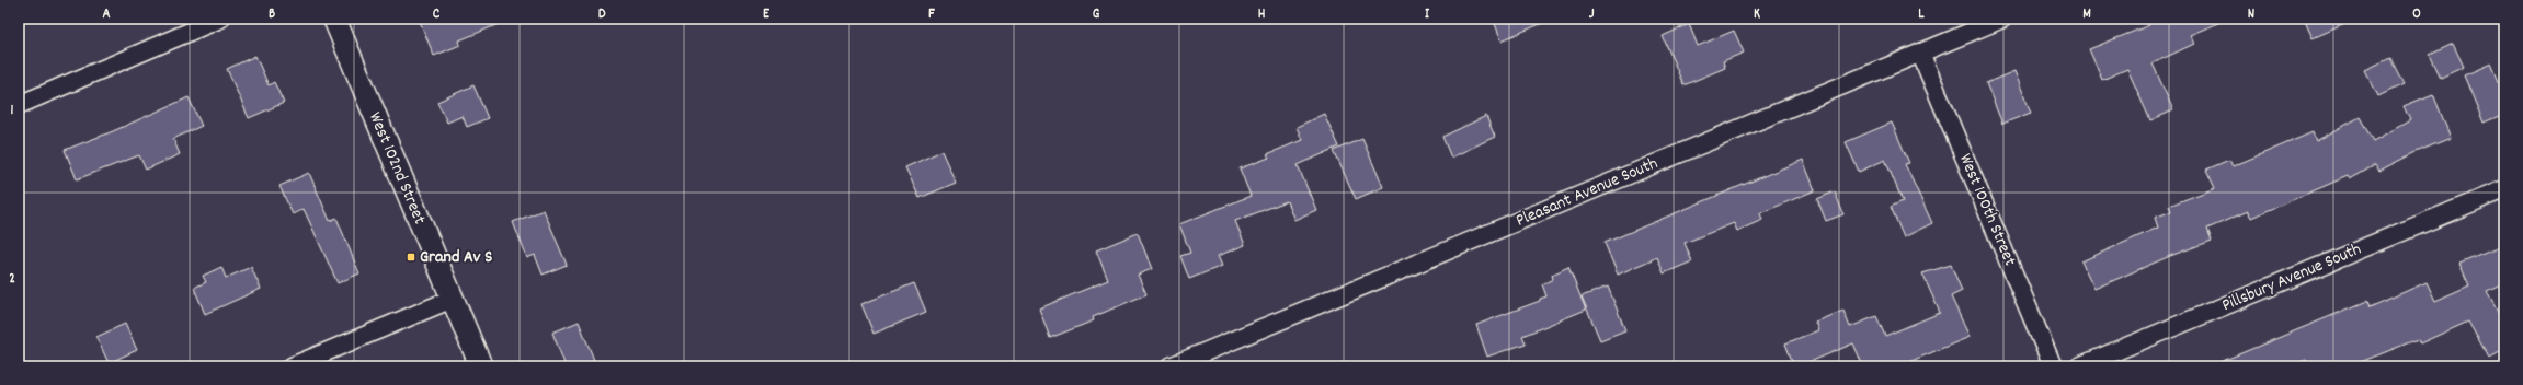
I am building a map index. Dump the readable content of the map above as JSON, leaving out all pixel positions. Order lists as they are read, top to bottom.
{
  "streets": {
    "street": [
      "West 102nd Street",
      "Pleasant Avenue South",
      "West 100th Street",
      "Pillsbury Avenue South"
    ]
  },
  "crossings": [
    ["Pleasant Avenue South", "West 100th Street"]
  ],
  "places": {
    "transit": ["Grand Av S"]
  },
  "grid": {
    "columns": [
      "A",
      "B",
      "C",
      "D",
      "E",
      "F",
      "G",
      "H",
      "I",
      "J",
      "K",
      "L",
      "M",
      "N",
      "O"
    ],
    "rows": ["1", "2"]
  }
}
